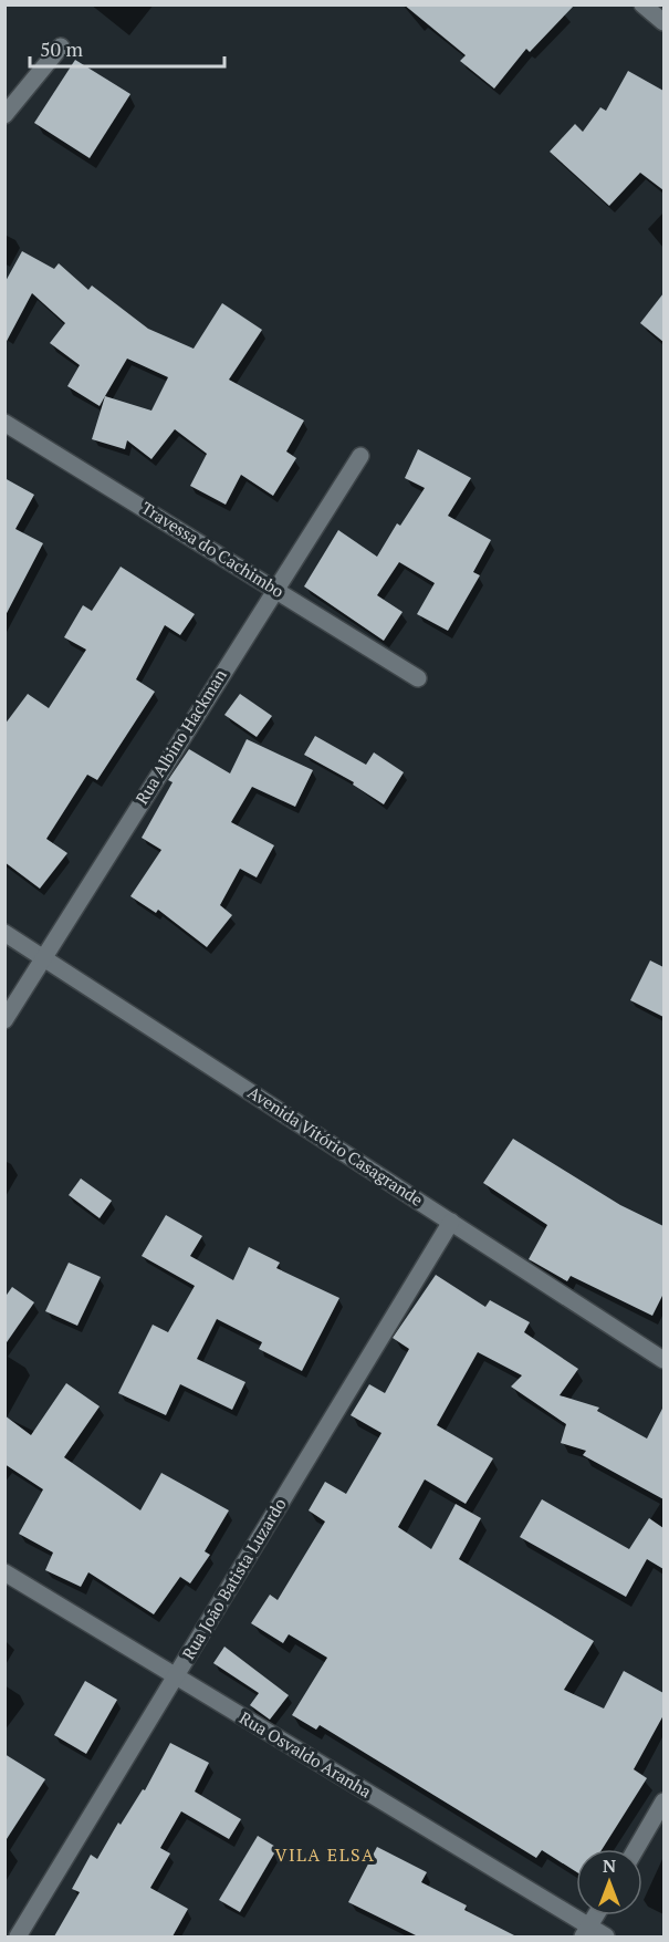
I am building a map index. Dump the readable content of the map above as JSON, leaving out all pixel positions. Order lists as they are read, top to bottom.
{
  "streets": {
    "street": [
      "Travessa do Cachimbo",
      "Rua Albino Hackman",
      "Avenida Vitório Casagrande",
      "Rua João Batista Luzardo",
      "Rua Osvaldo Aranha"
    ]
  },
  "crossings": [
    ["Travessa do Cachimbo", "Rua Albino Hackman"],
    ["Rua Albino Hackman", "Avenida Vitório Casagrande"],
    ["Avenida Vitório Casagrande", "Rua João Batista Luzardo"],
    ["Rua João Batista Luzardo", "Rua Osvaldo Aranha"]
  ],
  "districts": ["VILA ELSA"],
  "scale_bar": "50 m",
  "north": "top"
}
